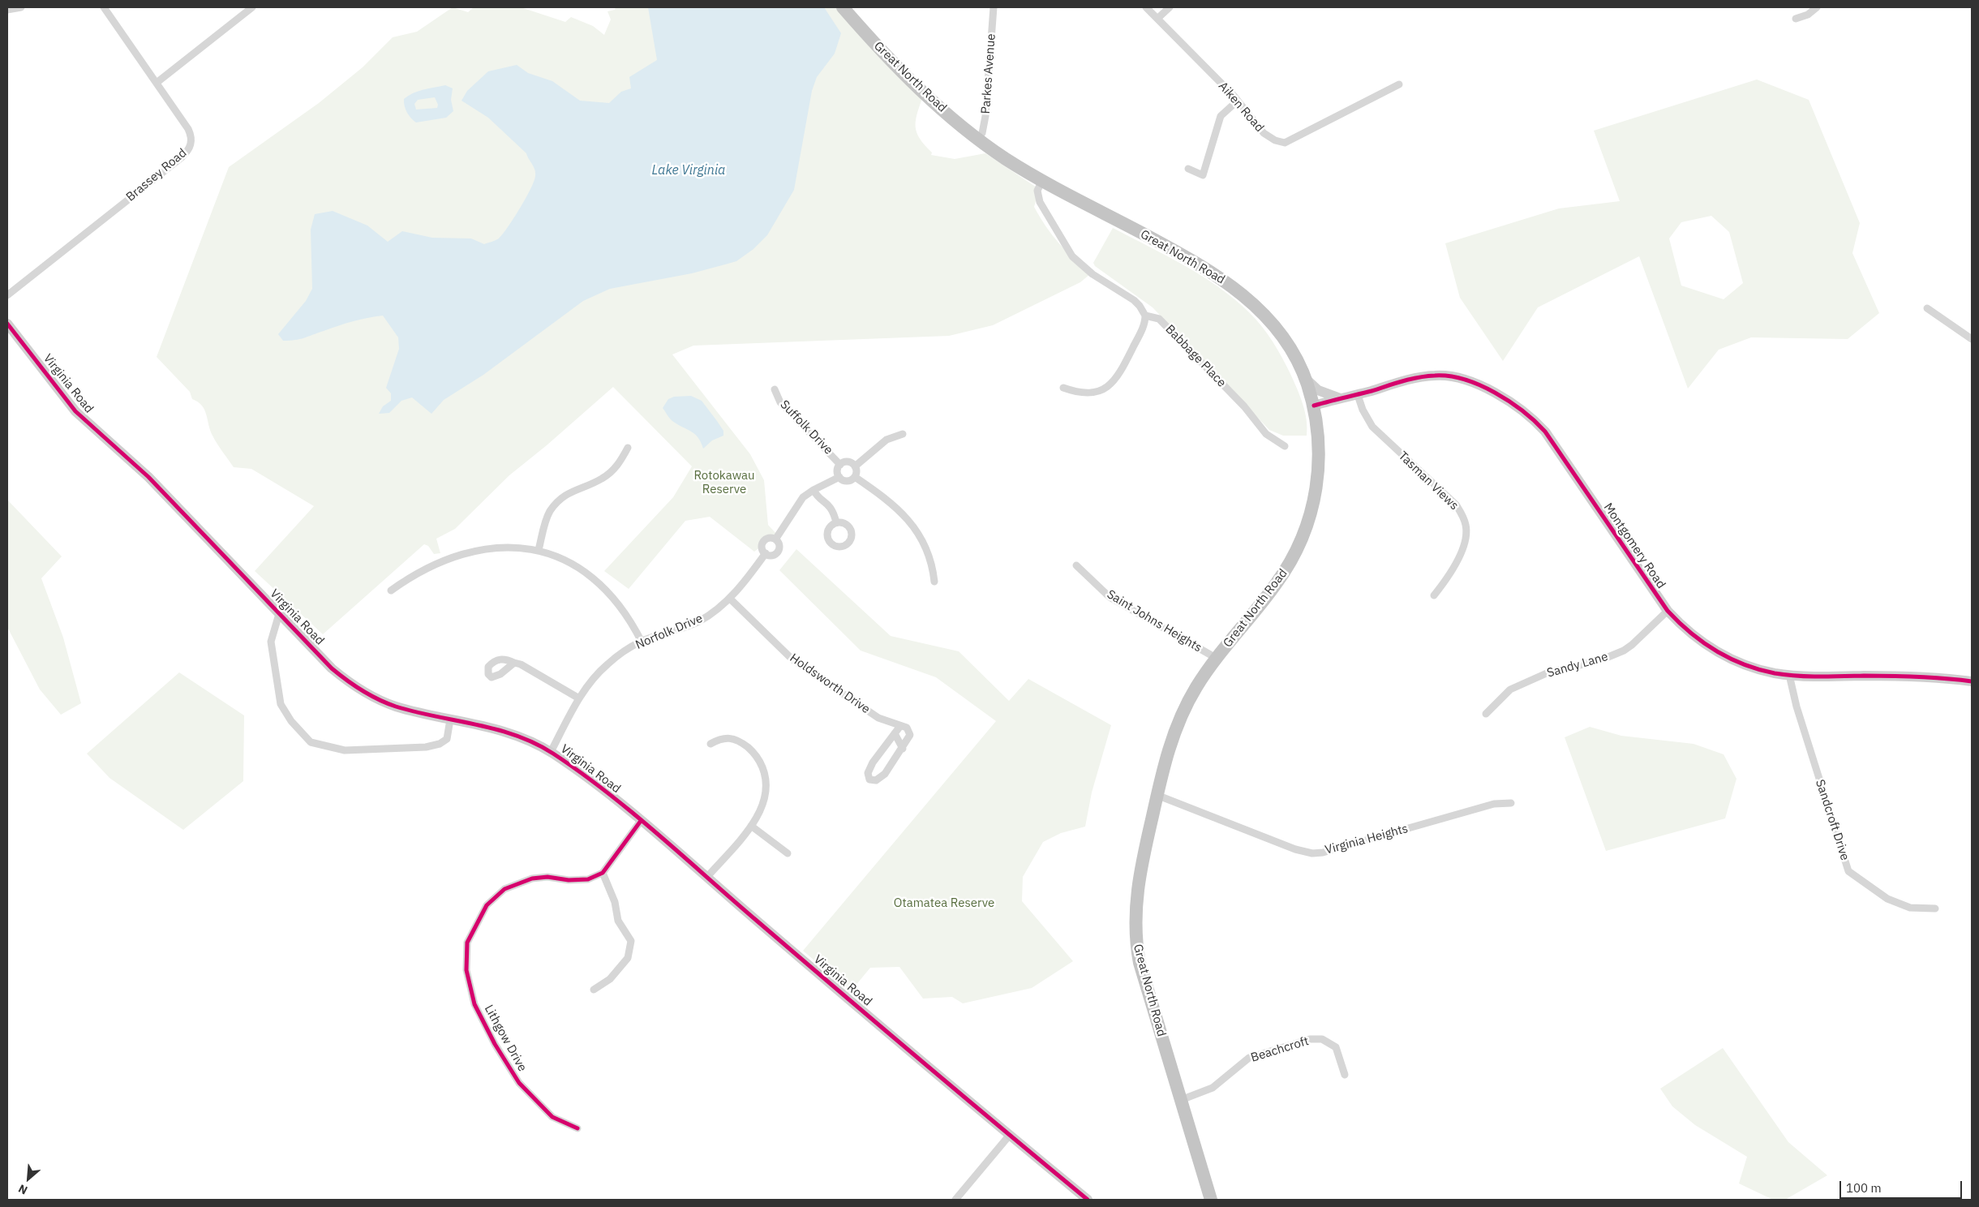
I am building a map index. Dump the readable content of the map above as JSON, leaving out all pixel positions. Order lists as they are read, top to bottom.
{
  "streets": {
    "highway": ["Great North Road"],
    "street": [
      "Parkes Avenue",
      "Aiken Road",
      "Brassey Road",
      "Babbage Place",
      "Virginia Road",
      "Suffolk Drive",
      "Tasman Views",
      "Montgomery Road",
      "Saint Johns Heights",
      "Norfolk Drive",
      "Sandy Lane",
      "Holdsworth Drive",
      "Sandcroft Drive",
      "Virginia Heights",
      "Lithgow Drive",
      "Beachcroft"
    ]
  },
  "crossings": [
    ["Parkes Avenue", "Great North Road"],
    ["Great North Road", "Babbage Place"],
    ["Great North Road", "Montgomery Road"],
    ["Great North Road", "Saint Johns Heights"],
    ["Great North Road", "Virginia Heights"],
    ["Great North Road", "Beachcroft"],
    ["Virginia Road", "Norfolk Drive"],
    ["Suffolk Drive", "Norfolk Drive"],
    ["Tasman Views", "Montgomery Road"],
    ["Montgomery Road", "Sandy Lane"],
    ["Montgomery Road", "Sandcroft Drive"],
    ["Norfolk Drive", "Holdsworth Drive"]
  ],
  "water": ["Lake Virginia"],
  "parks": ["Rotokawau Reserve", "Otamatea Reserve"],
  "scale_bar": "100 m",
  "north": "bottom left"
}
